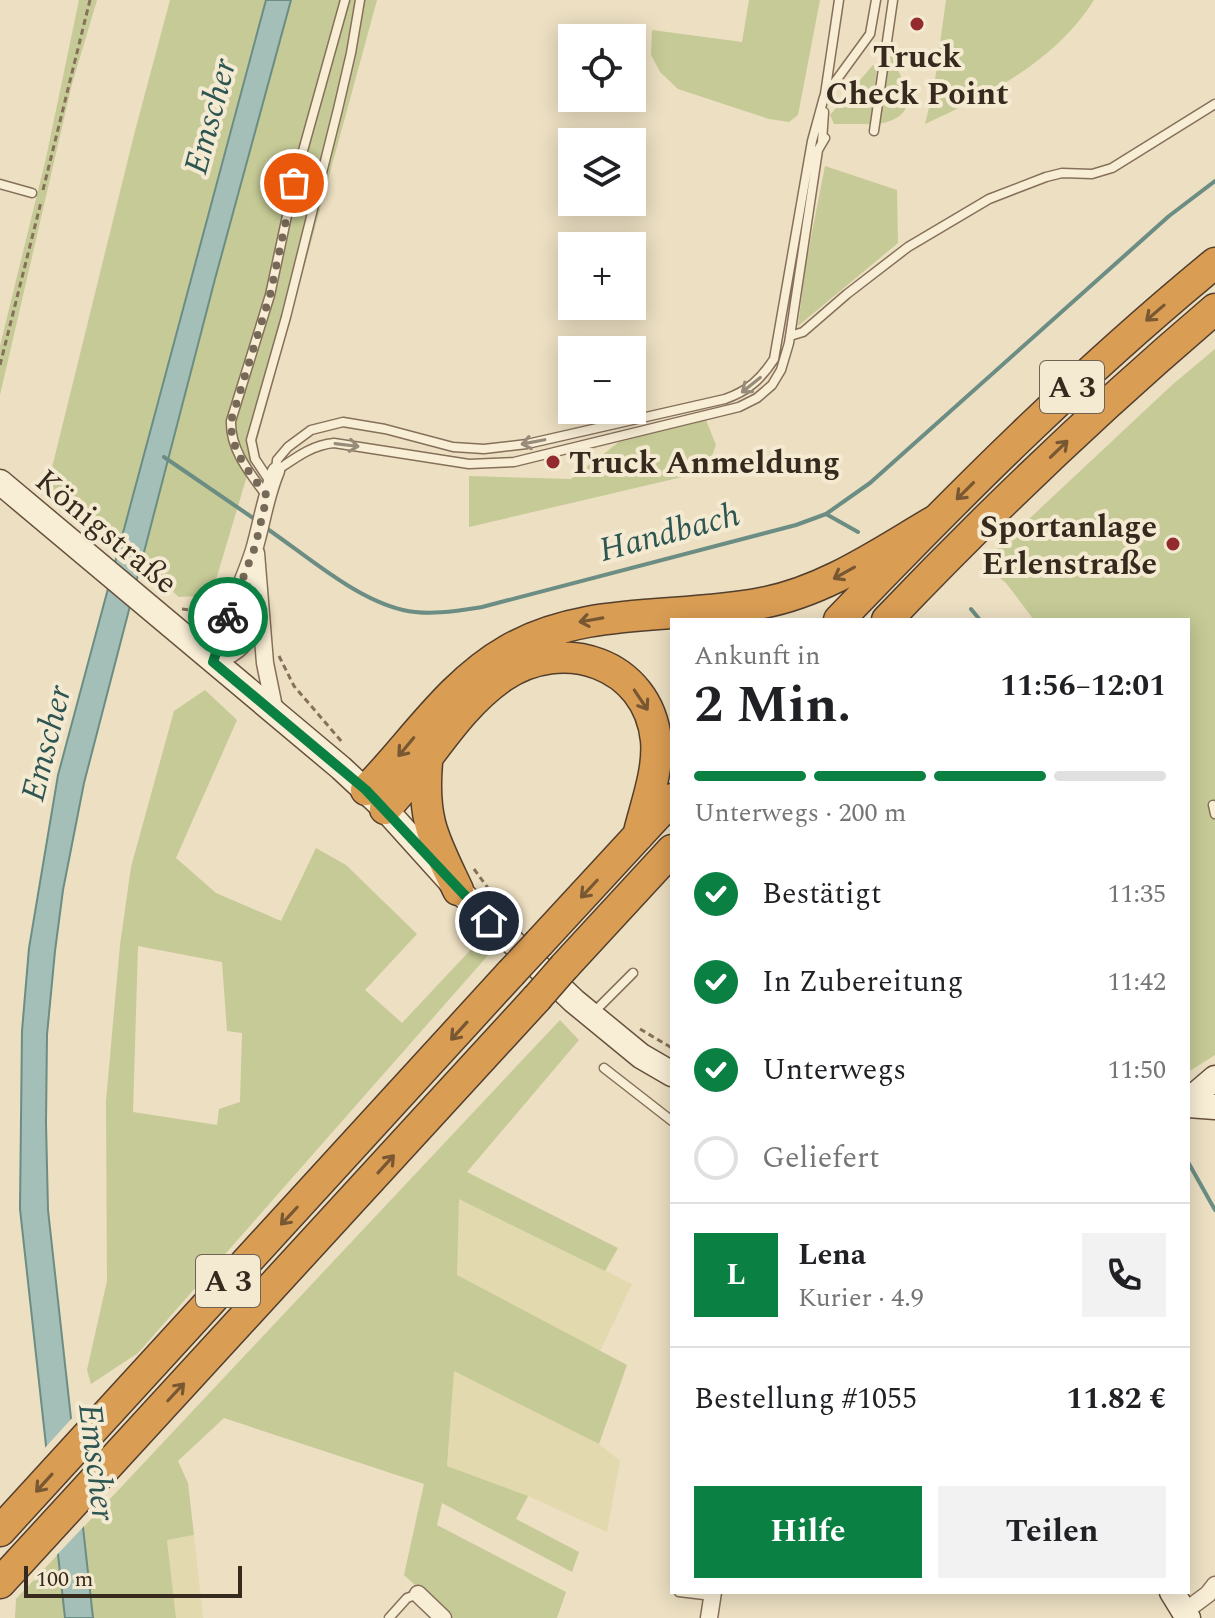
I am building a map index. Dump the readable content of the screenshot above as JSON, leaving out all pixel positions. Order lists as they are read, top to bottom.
{
  "streets": {
    "highway": ["A 3"],
    "main road": ["Königstraße"]
  },
  "water": ["Emscher", "Handbach"],
  "places": ["Truck Check Point", "Truck Anmeldung", "Sportanlage Erlenstraße"],
  "scale_bar": "100 m",
  "page": {
    "map_buttons": ["+", "−"],
    "heading": ["2 Min.", "Ankunft in", "11:56–12:01"],
    "panel": [
      "Lena",
      "Kurier · 4.9",
      "Bestellung #1055",
      "11.82 €"
    ],
    "bar": "Unterwegs · 200 m",
    "list": [
      ["Bestätigt", "11:35"],
      ["In Zubereitung", "11:42"],
      ["Unterwegs", "11:50"],
      "Geliefert"
    ],
    "round": "L",
    "buttons": ["Hilfe", "Teilen"],
    "scale": "100 m"
  }
}
